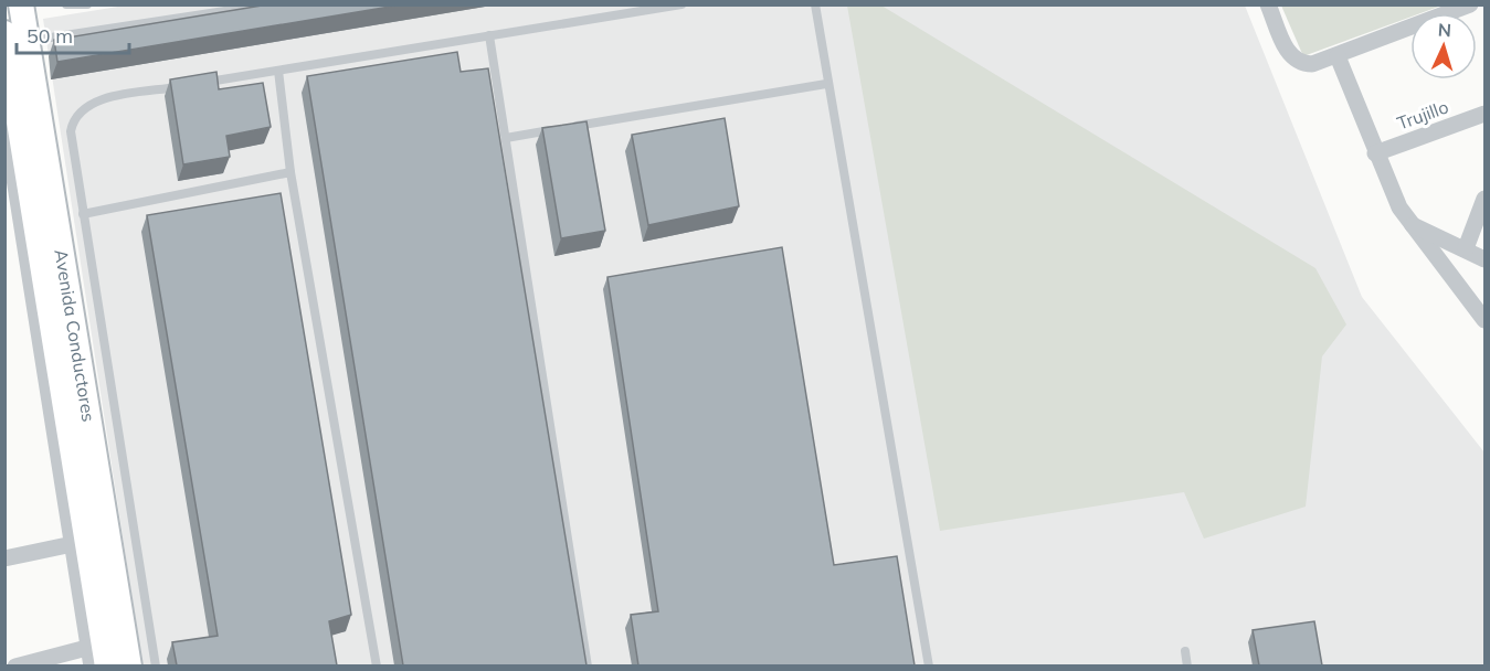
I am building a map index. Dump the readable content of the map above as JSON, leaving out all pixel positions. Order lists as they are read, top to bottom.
{
  "streets": {
    "main road": ["Avenida Conductores"],
    "street": ["Trujillo"]
  },
  "scale_bar": "50 m",
  "north": "top"
}
